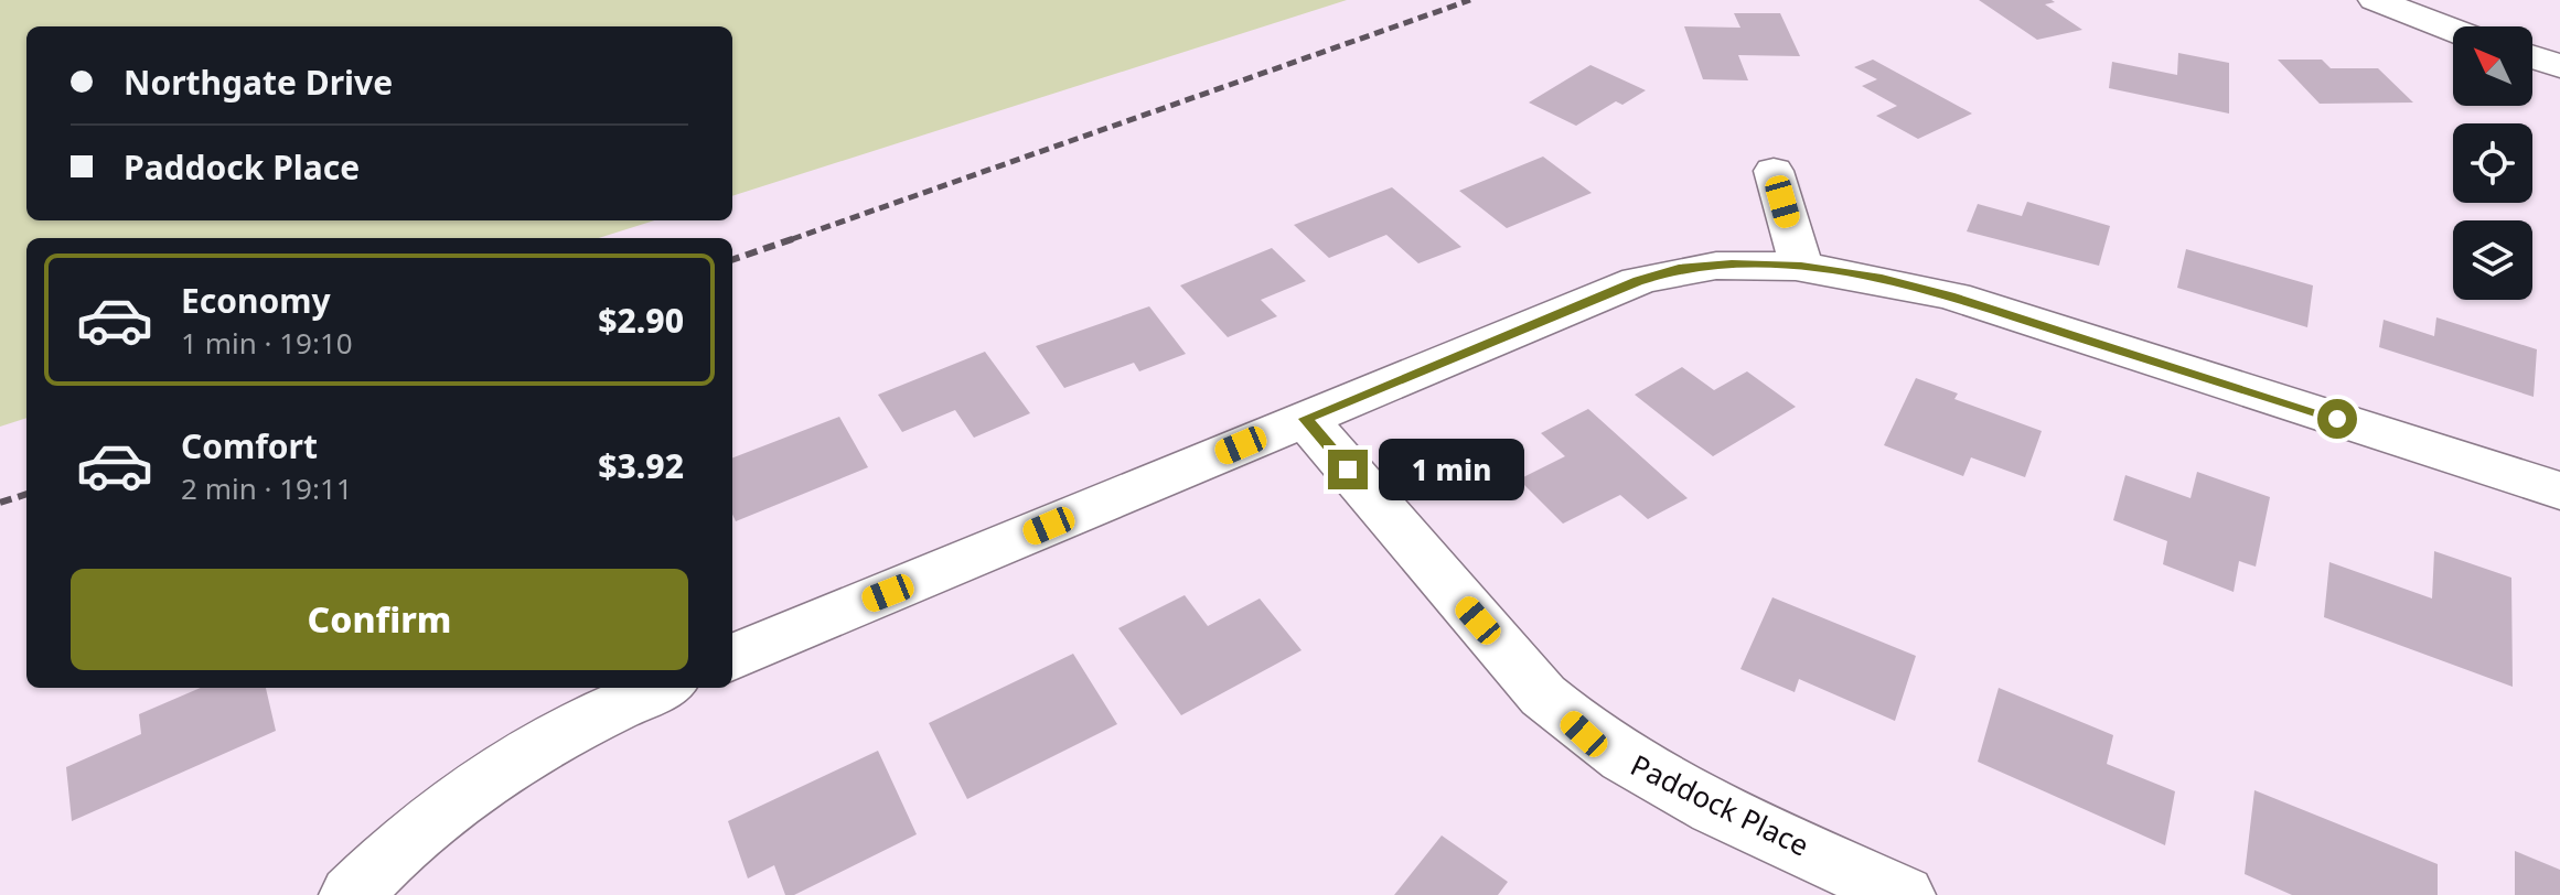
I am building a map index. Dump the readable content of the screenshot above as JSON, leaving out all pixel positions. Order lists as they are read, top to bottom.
{
  "streets": {
    "street": ["Paddock Place"]
  },
  "north": "top left",
  "page": {
    "banner": ["Northgate Drive", "Paddock Place"],
    "list": [
      {
        "name": "Economy",
        "note": "1 min · 19:10",
        "value": "$2.90"
      },
      {
        "name": "Comfort",
        "note": "2 min · 19:11",
        "value": "$3.92"
      }
    ],
    "bubble": "1 min",
    "buttons": "Confirm"
  }
}
